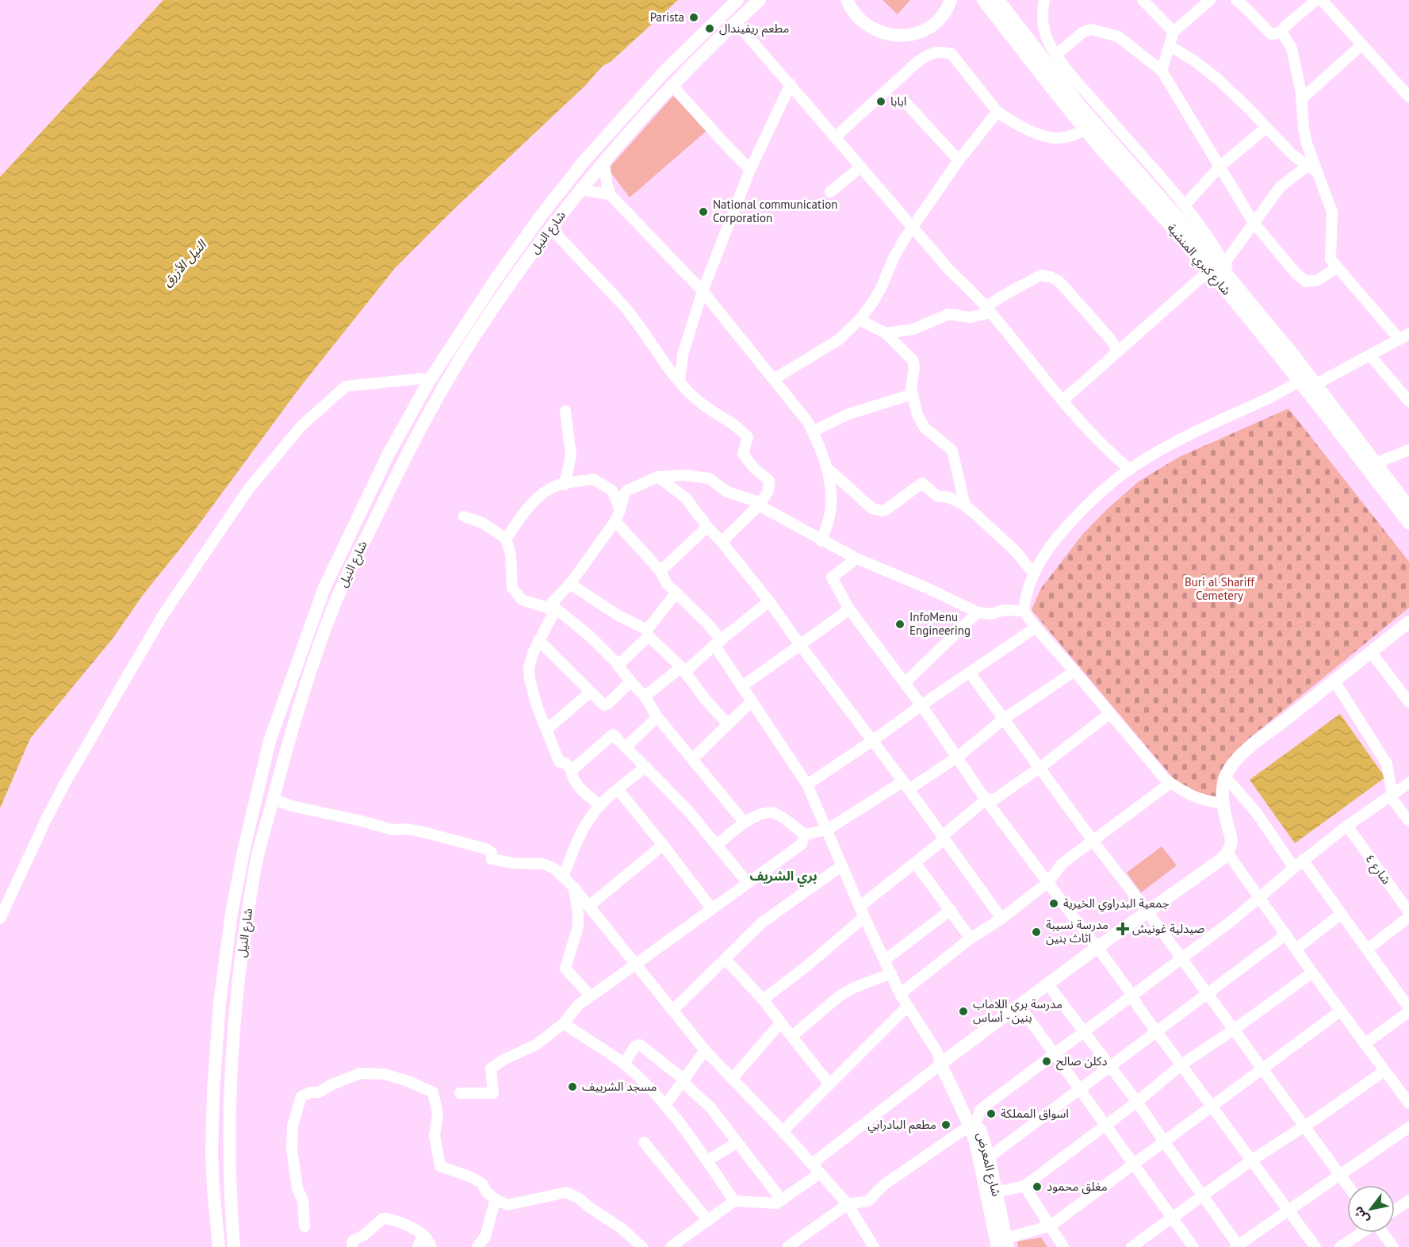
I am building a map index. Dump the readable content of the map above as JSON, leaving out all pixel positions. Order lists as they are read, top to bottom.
{
  "streets": {
    "main road": ["شارع النيل", "شارع كبري المنشية", "شارع المعرض"],
    "street": ["شارع ٤"]
  },
  "districts": ["بري الشريف"],
  "water": ["النيل الأزرق"],
  "parks": ["Buri al Shariff Cemetery"],
  "places": {
    "other": [
      "Parista",
      "مطعم ريفيندال",
      "ابابا",
      "National communication Corporation",
      "InfoMenu Engineering",
      "جمعية البدراوي الخيرية",
      "مدرسة نسيبة اثاث بنين",
      "مدرسة بري اللاماب بنين - أساس",
      "دكلن صالح",
      "مسجد الشرييف",
      "اسواق المملكة",
      "مطعم البادرابي",
      "مغلق محمود"
    ],
    "health": ["صيدلية غونيش"]
  },
  "north": "bottom left"
}
